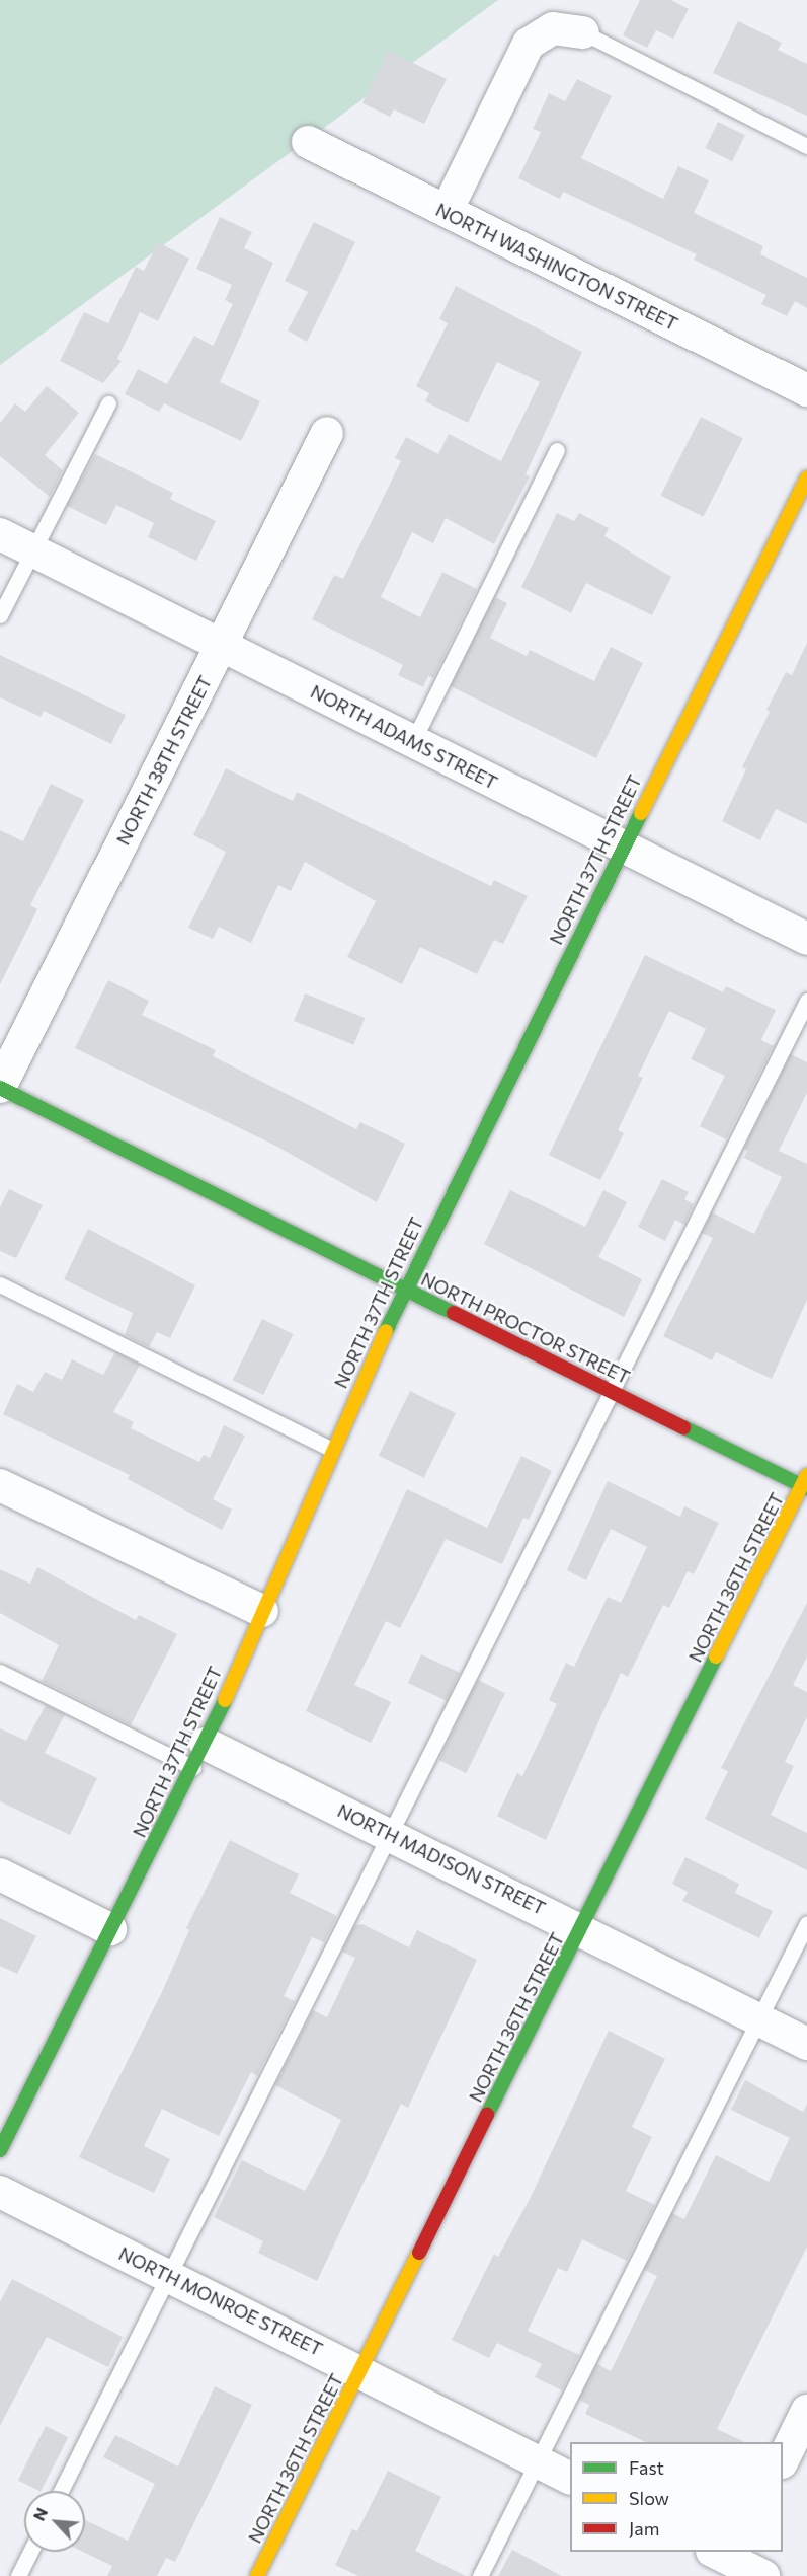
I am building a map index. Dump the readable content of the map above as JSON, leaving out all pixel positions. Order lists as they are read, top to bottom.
{
  "streets": {
    "street": [
      "NORTH WASHINGTON STREET",
      "NORTH ADAMS STREET",
      "NORTH 38TH STREET",
      "NORTH 37TH STREET",
      "NORTH PROCTOR STREET",
      "NORTH 36TH STREET",
      "NORTH MADISON STREET",
      "NORTH MONROE STREET"
    ]
  },
  "crossings": [
    ["NORTH ADAMS STREET", "NORTH 38TH STREET"],
    ["NORTH ADAMS STREET", "NORTH 37TH STREET"],
    ["NORTH 38TH STREET", "NORTH PROCTOR STREET"],
    ["NORTH 37TH STREET", "NORTH PROCTOR STREET"],
    ["NORTH 37TH STREET", "NORTH MADISON STREET"],
    ["NORTH PROCTOR STREET", "NORTH 36TH STREET"],
    ["NORTH 36TH STREET", "NORTH MADISON STREET"],
    ["NORTH 36TH STREET", "NORTH MONROE STREET"]
  ],
  "legend": ["Fast", "Slow", "Jam"],
  "north": "top left"
}
